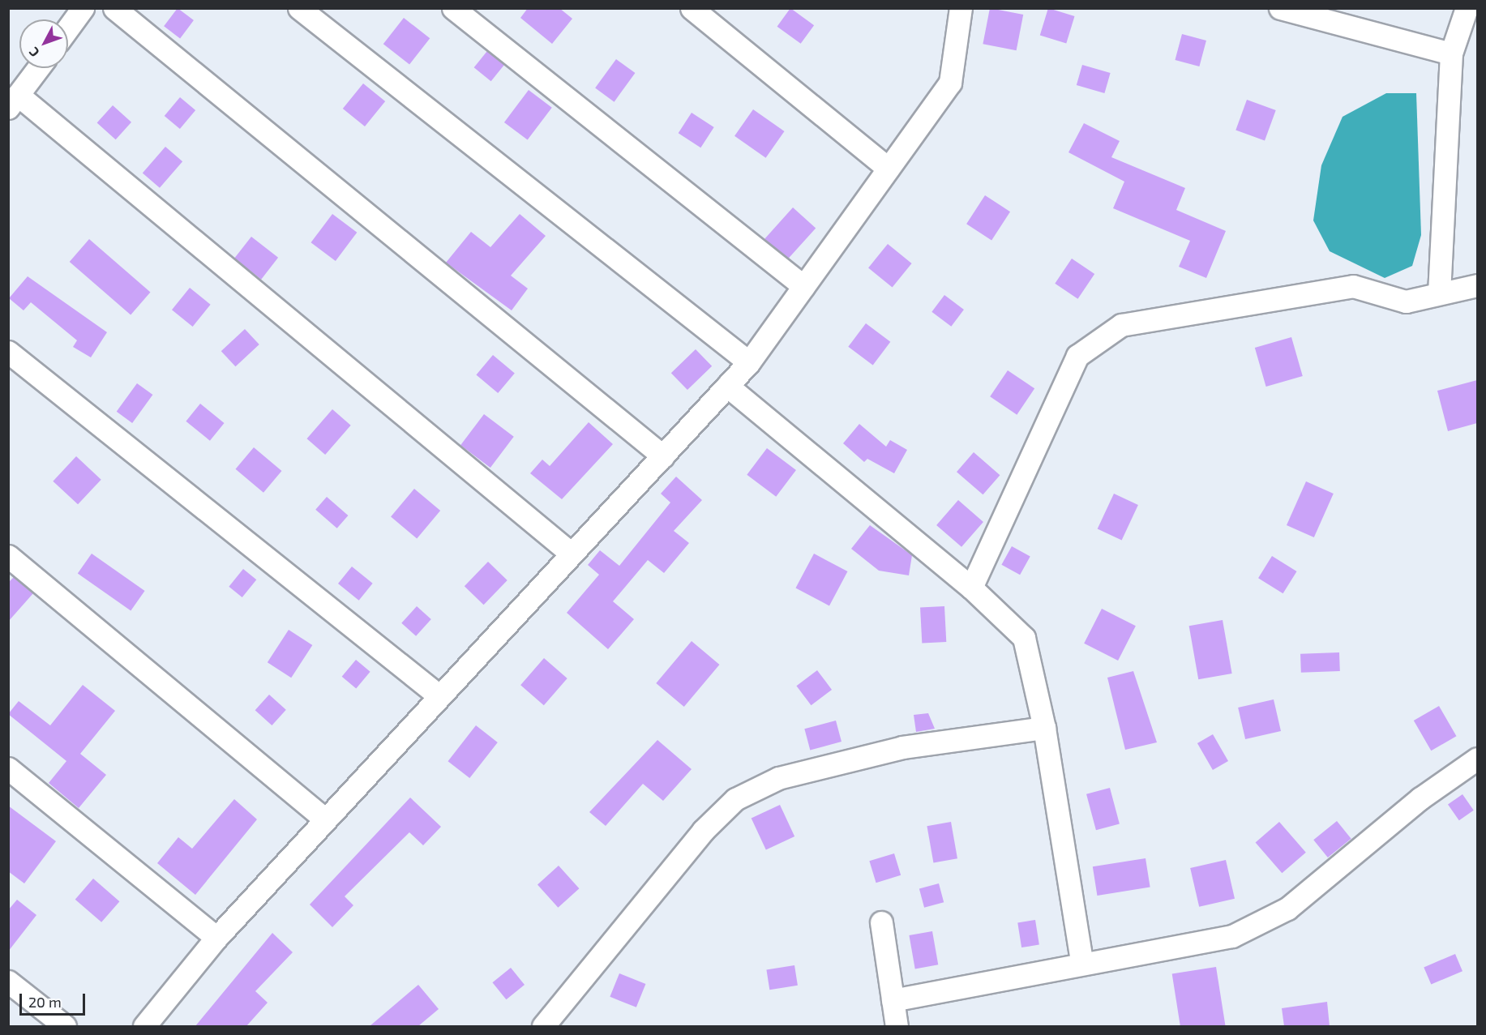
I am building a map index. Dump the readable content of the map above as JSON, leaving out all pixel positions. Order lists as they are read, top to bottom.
{
  "scale_bar": "20 m",
  "north": "bottom left"
}
